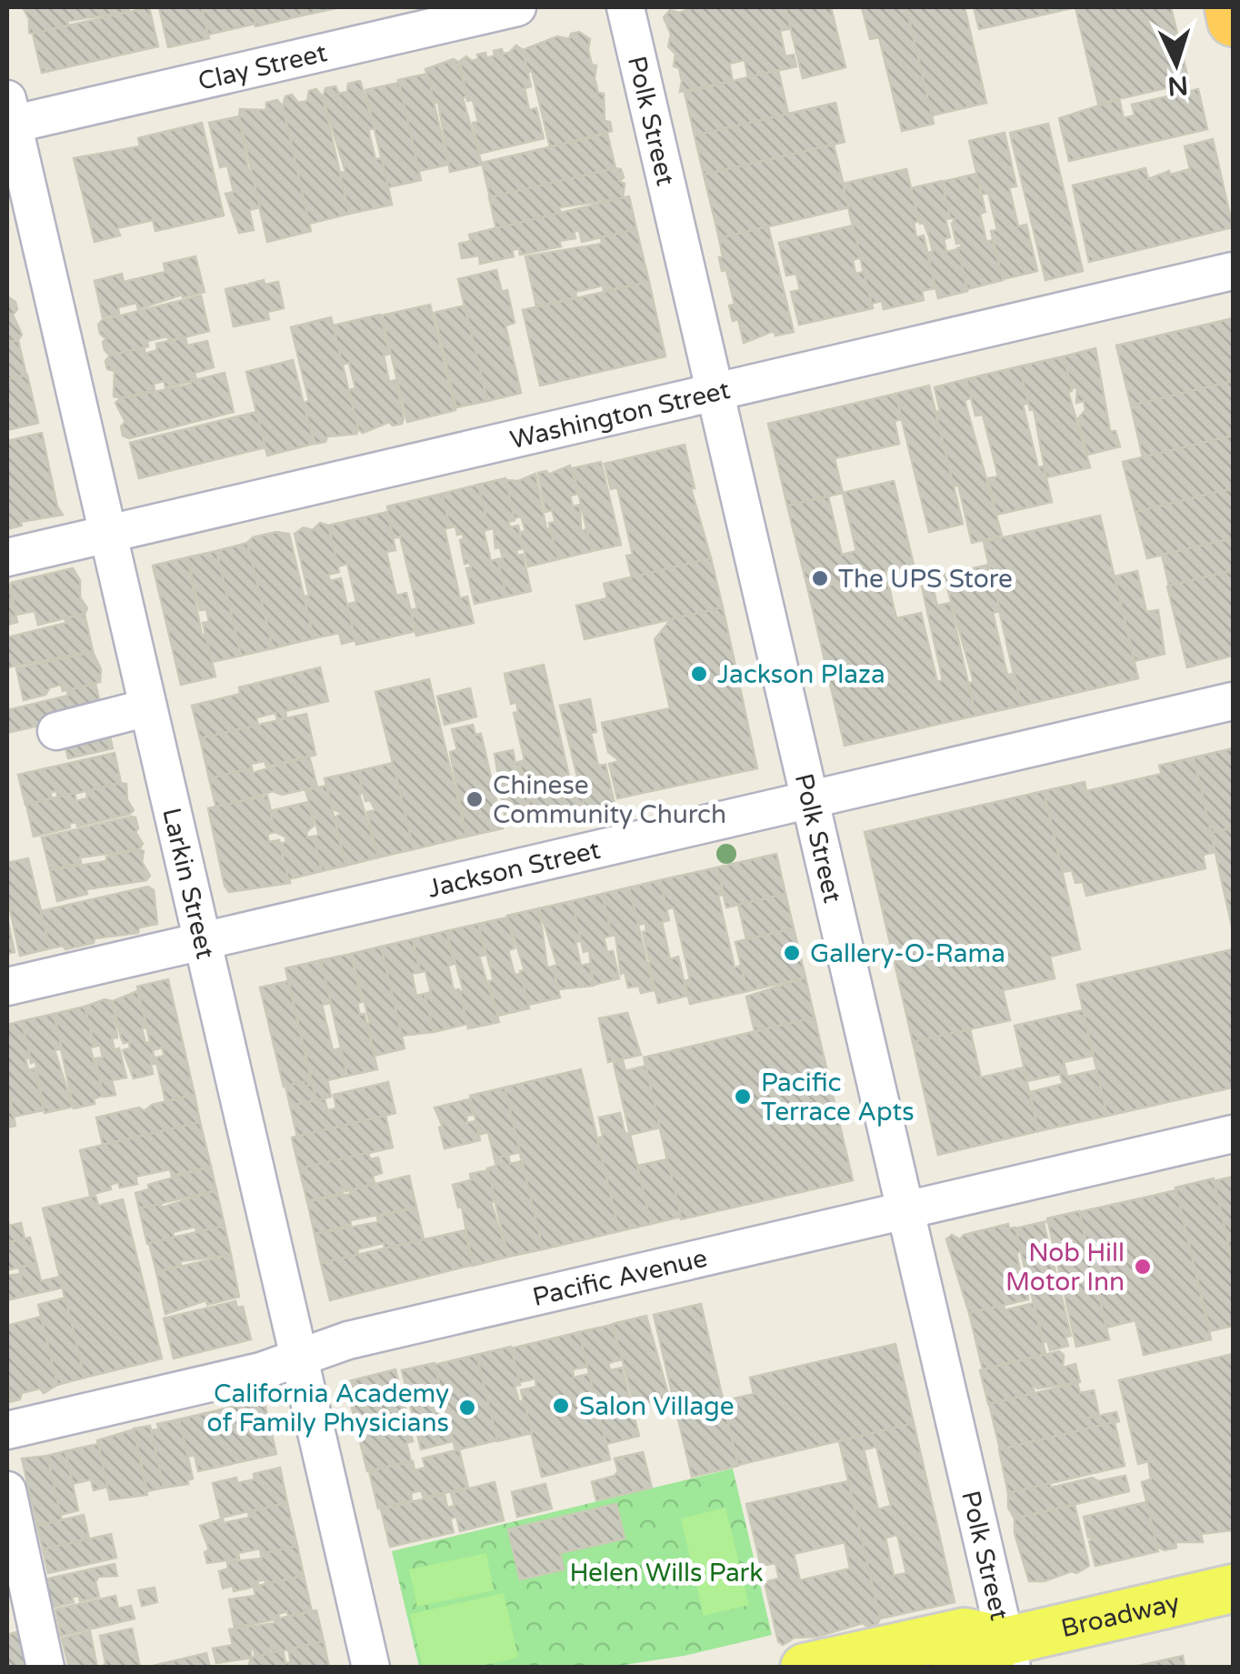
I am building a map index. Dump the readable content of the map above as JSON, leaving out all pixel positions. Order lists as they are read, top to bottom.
{
  "streets": {
    "main road": ["Broadway"],
    "street": [
      "Clay Street",
      "Polk Street",
      "Washington Street",
      "Jackson Street",
      "Larkin Street",
      "Pacific Avenue"
    ]
  },
  "crossings": [
    ["Clay Street", "Larkin Street"],
    ["Polk Street", "Washington Street"],
    ["Polk Street", "Jackson Street"],
    ["Polk Street", "Pacific Avenue"],
    ["Polk Street", "Broadway"],
    ["Washington Street", "Larkin Street"],
    ["Jackson Street", "Larkin Street"],
    ["Larkin Street", "Pacific Avenue"]
  ],
  "parks": ["Helen Wills Park"],
  "places": [
    "The UPS Store",
    "Jackson Plaza",
    "Chinese Community Church",
    "Gallery-O-Rama",
    "Pacific Terrace Apts",
    "Nob Hill Motor Inn",
    "Salon Village",
    "California Academy of Family Physicians"
  ],
  "north": "bottom"
}
